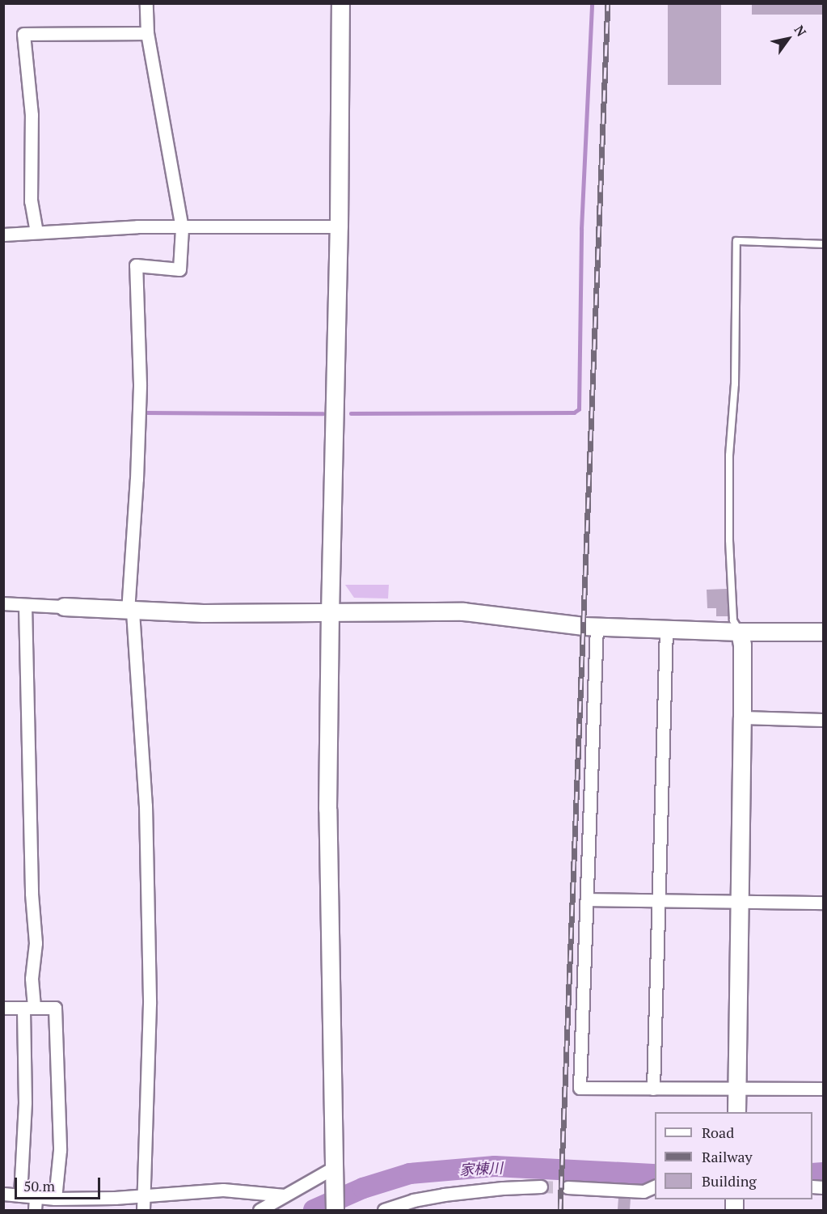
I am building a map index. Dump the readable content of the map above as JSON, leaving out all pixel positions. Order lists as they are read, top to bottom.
{
  "water": ["家棟川"],
  "legend": ["Road", "Railway", "Building"],
  "scale_bar": "50 m",
  "north": "top right"
}
